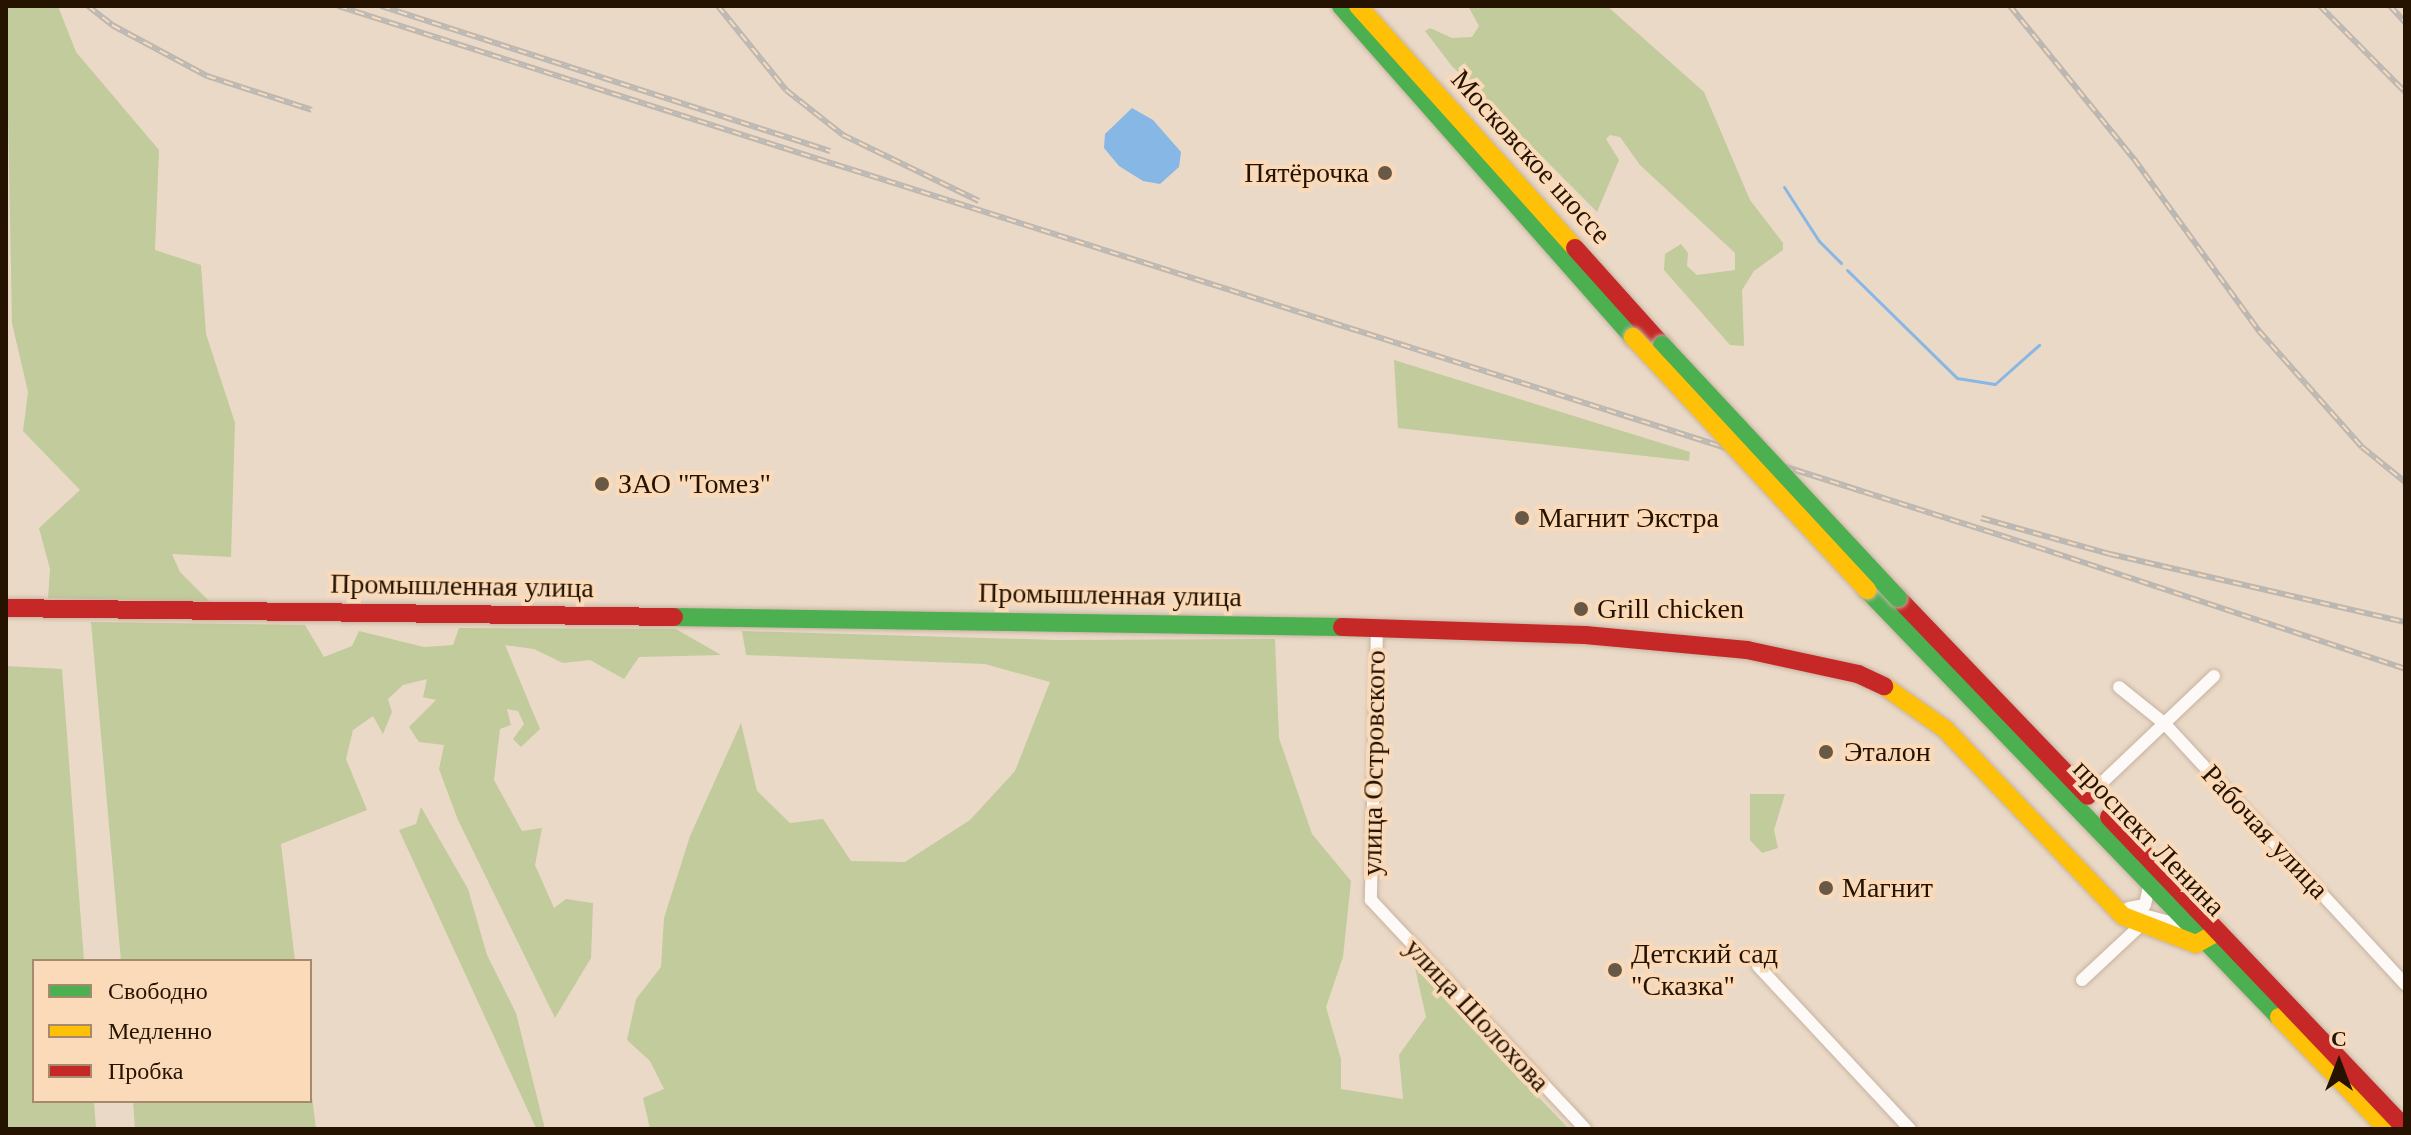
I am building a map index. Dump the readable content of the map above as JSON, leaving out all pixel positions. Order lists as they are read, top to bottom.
{
  "streets": {
    "main road": ["Московское шоссе", "Промышленная улица", "проспект Ленина"],
    "street": ["улица Островского", "Рабочая улица", "улица Шолохова"]
  },
  "crossings": [
    ["Московское шоссе", "проспект Ленина"],
    ["Промышленная улица", "улица Островского"],
    ["Промышленная улица", "проспект Ленина"],
    ["улица Островского", "улица Шолохова"]
  ],
  "places": [
    "Пятёрочка",
    "ЗАО \"Томез\"",
    "Магнит Экстра",
    "Grill chicken",
    "Эталон",
    "Магнит",
    "Детский сад \"Сказка\""
  ],
  "legend": ["Свободно", "Медленно", "Пробка"],
  "north": "top"
}
